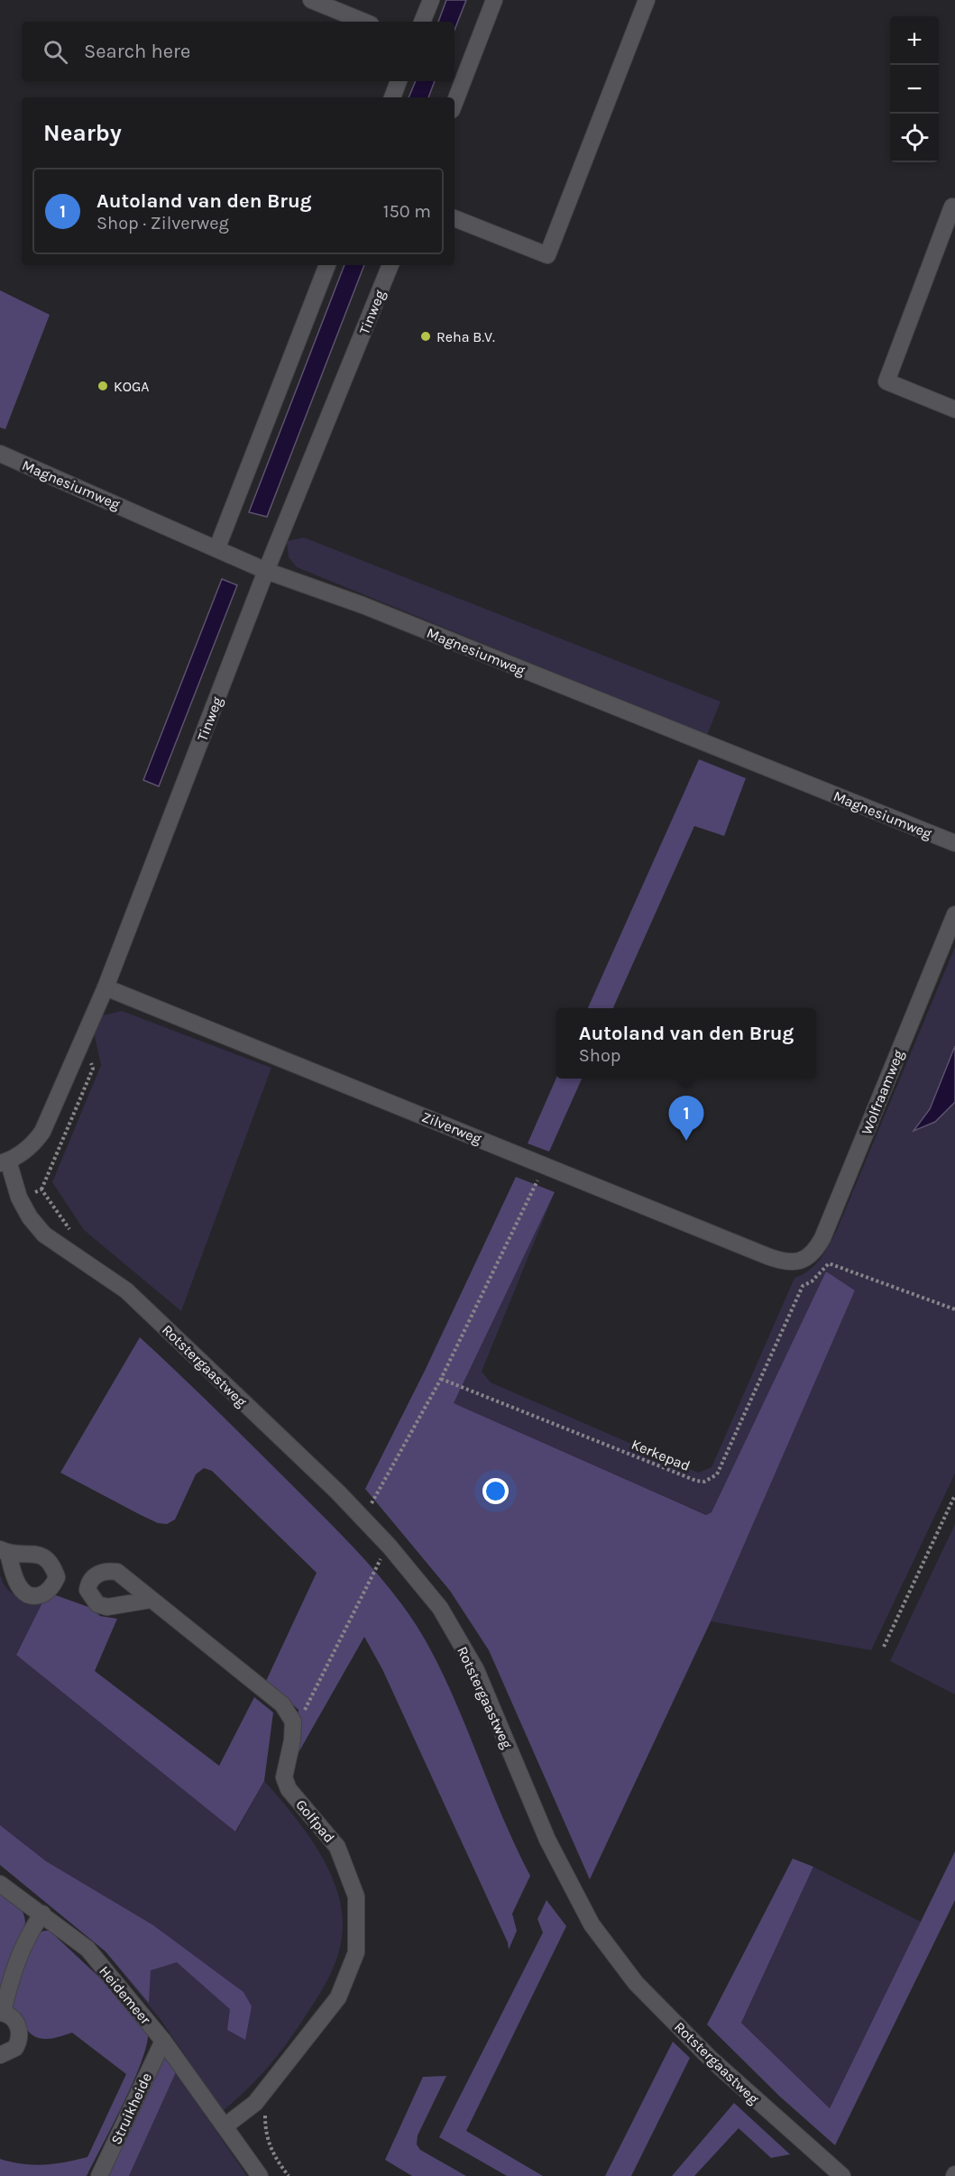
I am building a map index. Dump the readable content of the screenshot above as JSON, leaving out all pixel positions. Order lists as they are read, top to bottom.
{
  "streets": {
    "street": [
      "Tinweg",
      "Magnesiumweg",
      "Wolfraamweg",
      "Zilverweg",
      "Rotstergaastweg",
      "Golfpad",
      "Heidemeer",
      "Struikheide"
    ],
    "path": ["Kerkepad"]
  },
  "crossings": [
    ["Tinweg", "Magnesiumweg"],
    ["Tinweg", "Zilverweg"],
    ["Tinweg", "Rotstergaastweg"],
    ["Wolfraamweg", "Zilverweg"],
    ["Golfpad", "Heidemeer"],
    ["Heidemeer", "Struikheide"]
  ],
  "places": ["Reha B.V.", "KOGA"],
  "page": {
    "map_buttons": ["+", "−"],
    "search": "Search here",
    "heading": "Nearby",
    "list": [
      {
        "mark": "1",
        "name": "Autoland van den Brug",
        "note": "Shop · Zilverweg",
        "value": "150 m"
      }
    ],
    "popup": ["Autoland van den Brug", "Shop"],
    "pins": "1"
  }
}
